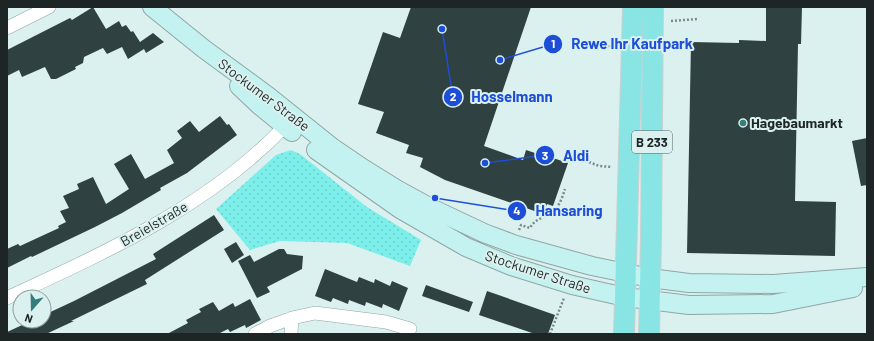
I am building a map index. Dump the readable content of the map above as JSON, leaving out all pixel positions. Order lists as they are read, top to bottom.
{
  "streets": {
    "main road": ["Stockumer Straße", "B 233"],
    "street": ["Breielstraße"]
  },
  "crossings": [
    ["Stockumer Straße", "B 233"],
    ["Stockumer Straße", "Breielstraße"]
  ],
  "places": [
    "Hosselmann",
    "Rewe Ihr Kaufpark",
    "Hagebaumarkt",
    "Aldi",
    "Hansaring"
  ],
  "north": "bottom"
}
